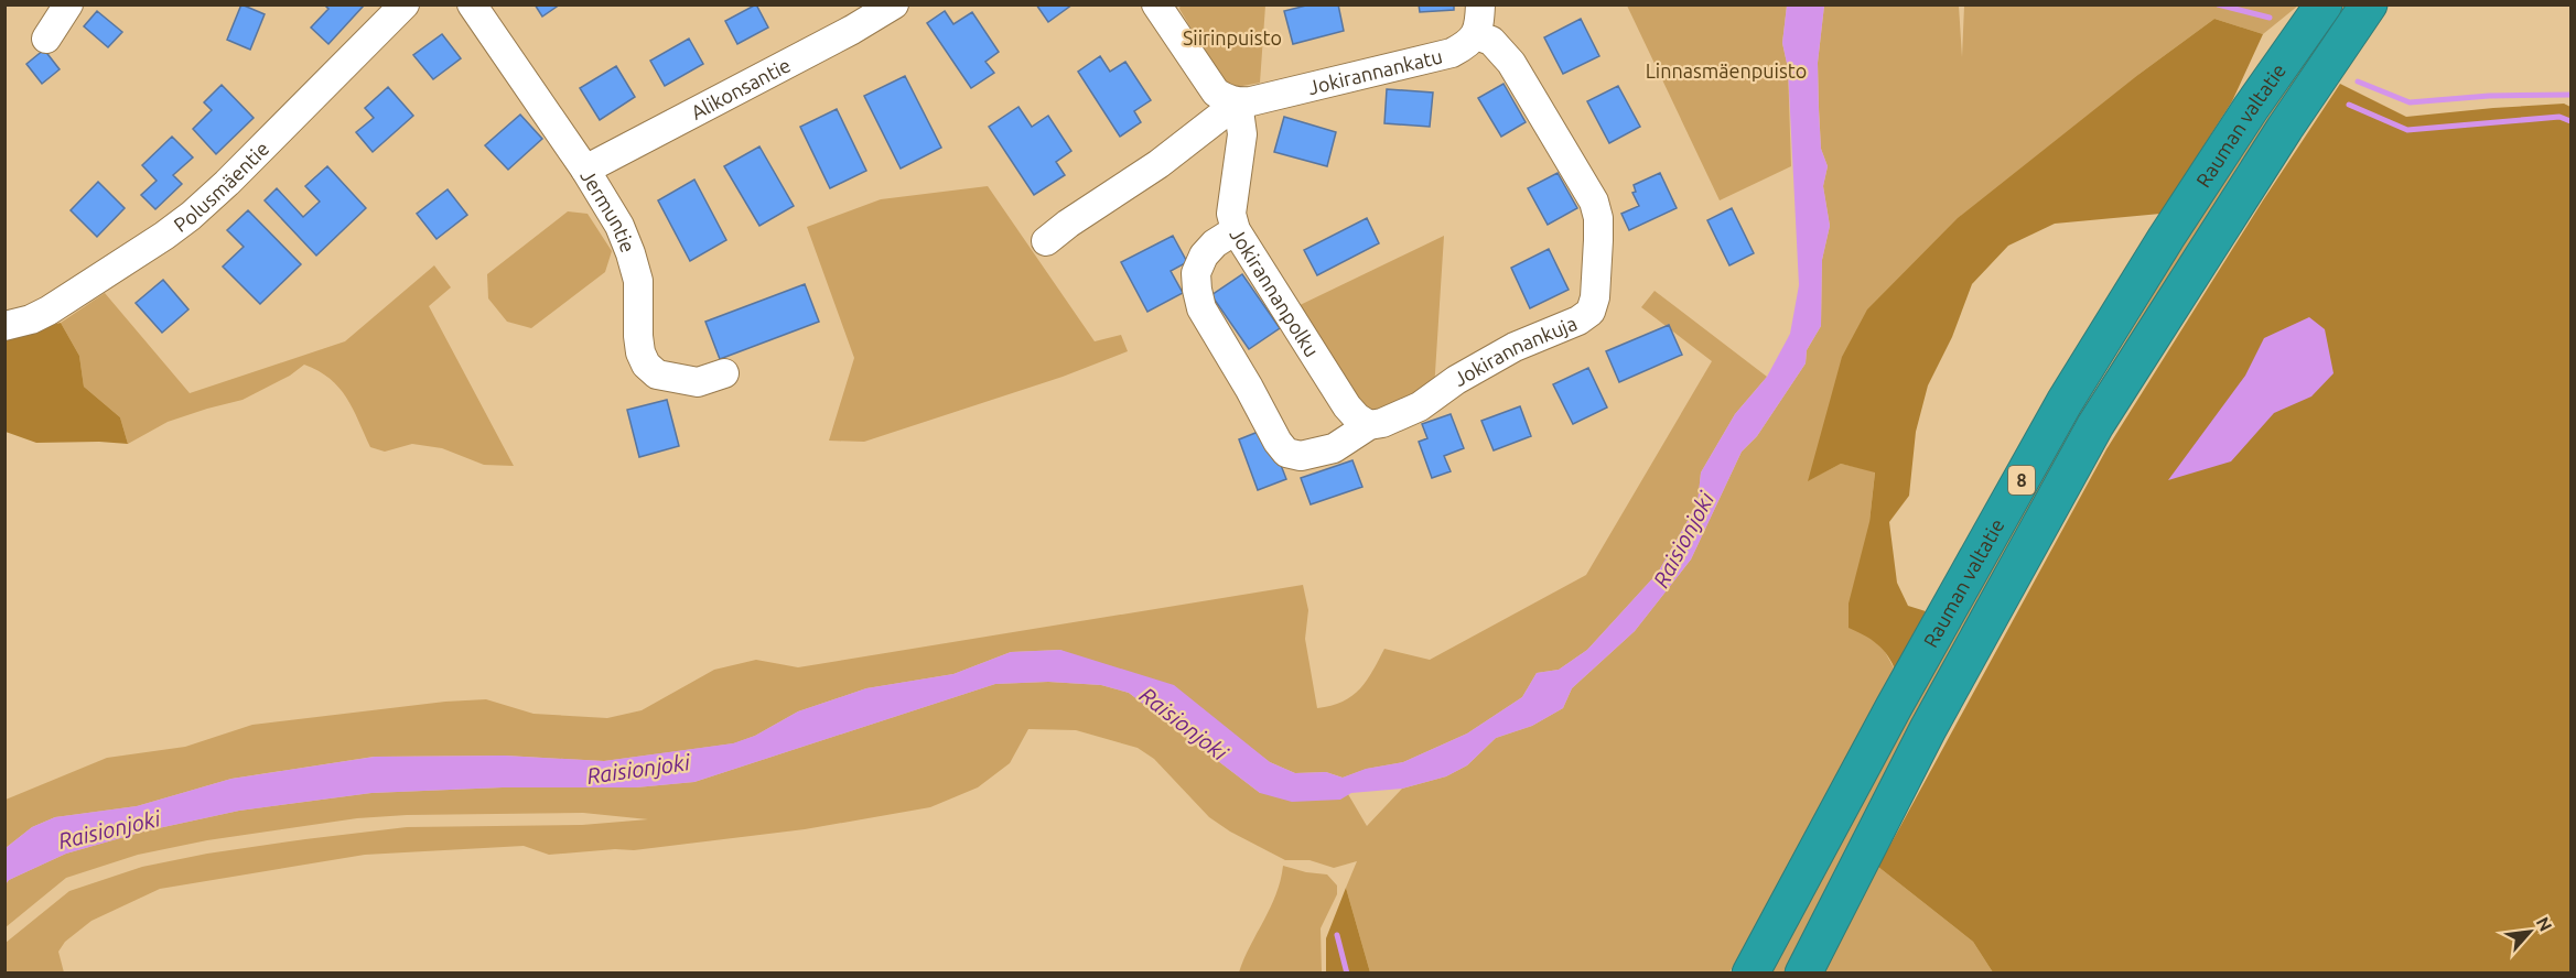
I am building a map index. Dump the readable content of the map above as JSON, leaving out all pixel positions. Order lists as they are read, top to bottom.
{
  "streets": {
    "highway": ["Rauman valtatie", "8"],
    "street": [
      "Jokirannankatu",
      "Alikonsantie",
      "Polusmäentie",
      "Jermuntie",
      "Jokirannanpolku",
      "Jokirannankuja"
    ]
  },
  "crossings": [
    ["Jokirannankatu", "Jokirannanpolku"],
    ["Jokirannankatu", "Jokirannankuja"],
    ["Alikonsantie", "Jermuntie"],
    ["Jokirannanpolku", "Jokirannankuja"]
  ],
  "water": ["Raisionjoki"],
  "parks": ["Siirinpuisto", "Linnasmäenpuisto"],
  "north": "top right"
}
